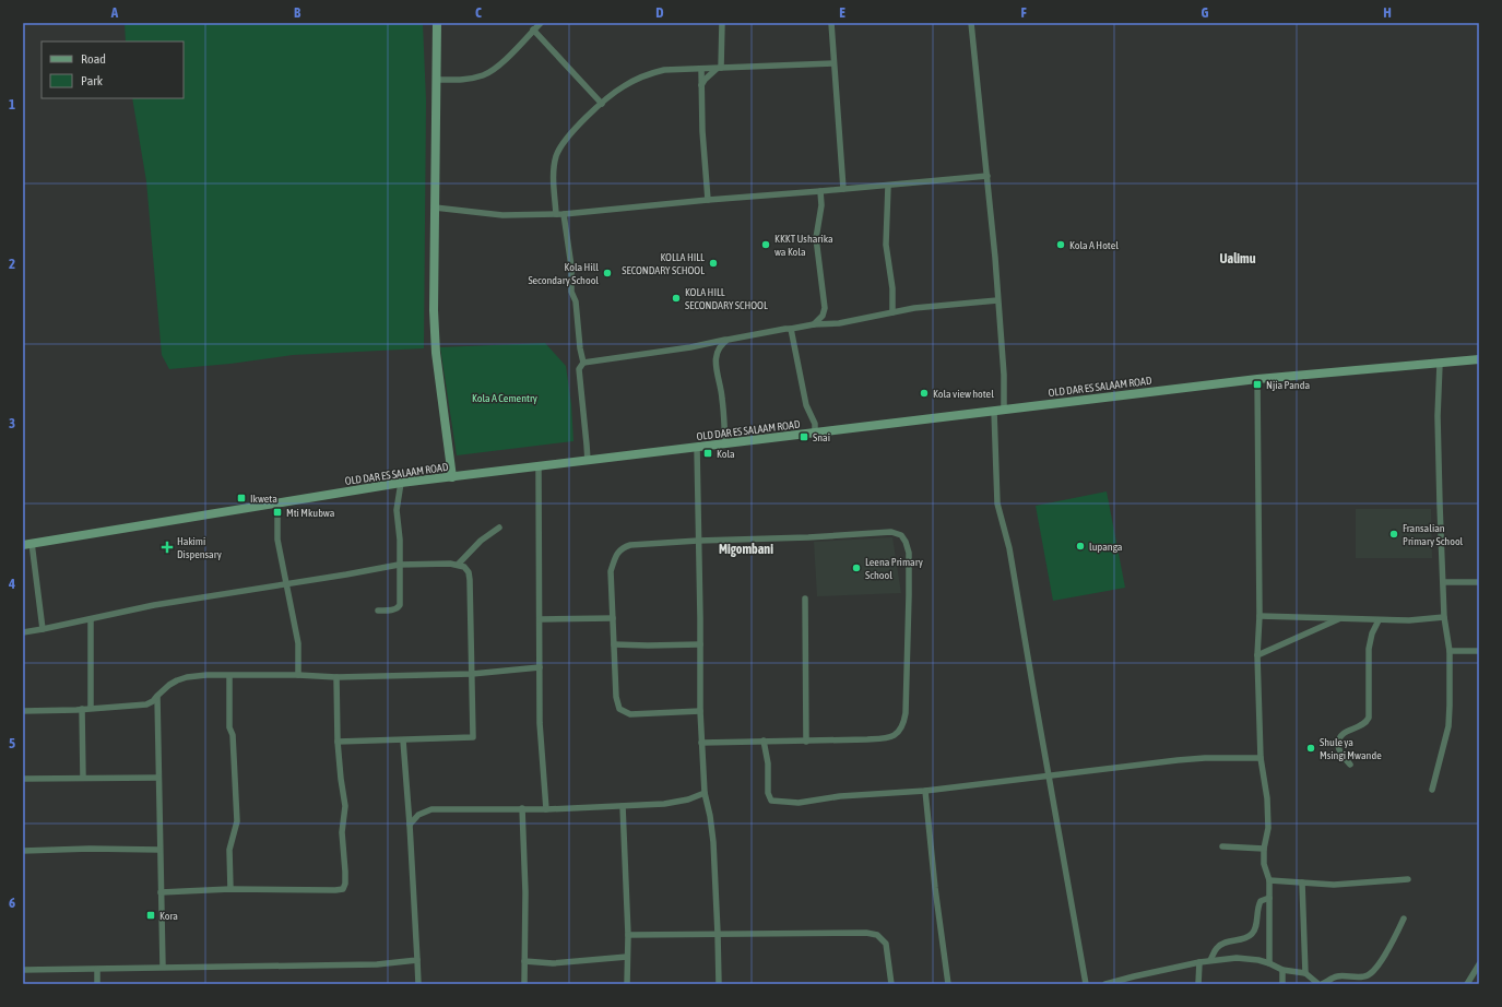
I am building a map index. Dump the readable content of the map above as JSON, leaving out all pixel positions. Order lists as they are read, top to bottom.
{
  "streets": {
    "main road": ["OLD DAR ES SALAAM ROAD"]
  },
  "districts": ["Ualimu", "Migombani"],
  "parks": ["Kola A Cementry"],
  "places": {
    "other": [
      "KKKT Usharika wa Kola",
      "Kola A Hotel",
      "KOLLA HILL SECONDARY SCHOOL",
      "Kola Hill Secondary School",
      "KOLA HILL SECONDARY SCHOOL",
      "Kola view hotel",
      "Fransalian Primary School",
      "lupanga",
      "Leena Primary School",
      "Shule ya Msingi Mwande"
    ],
    "transit": [
      "Njia Panda",
      "Snai",
      "Kola",
      "Ikweta",
      "Mti Mkubwa",
      "Kora"
    ],
    "health": ["Hakimi Dispensary"]
  },
  "legend": ["Road", "Park"],
  "grid": {
    "columns": [
      "A",
      "B",
      "C",
      "D",
      "E",
      "F",
      "G",
      "H"
    ],
    "rows": [
      "1",
      "2",
      "3",
      "4",
      "5",
      "6"
    ]
  }
}
